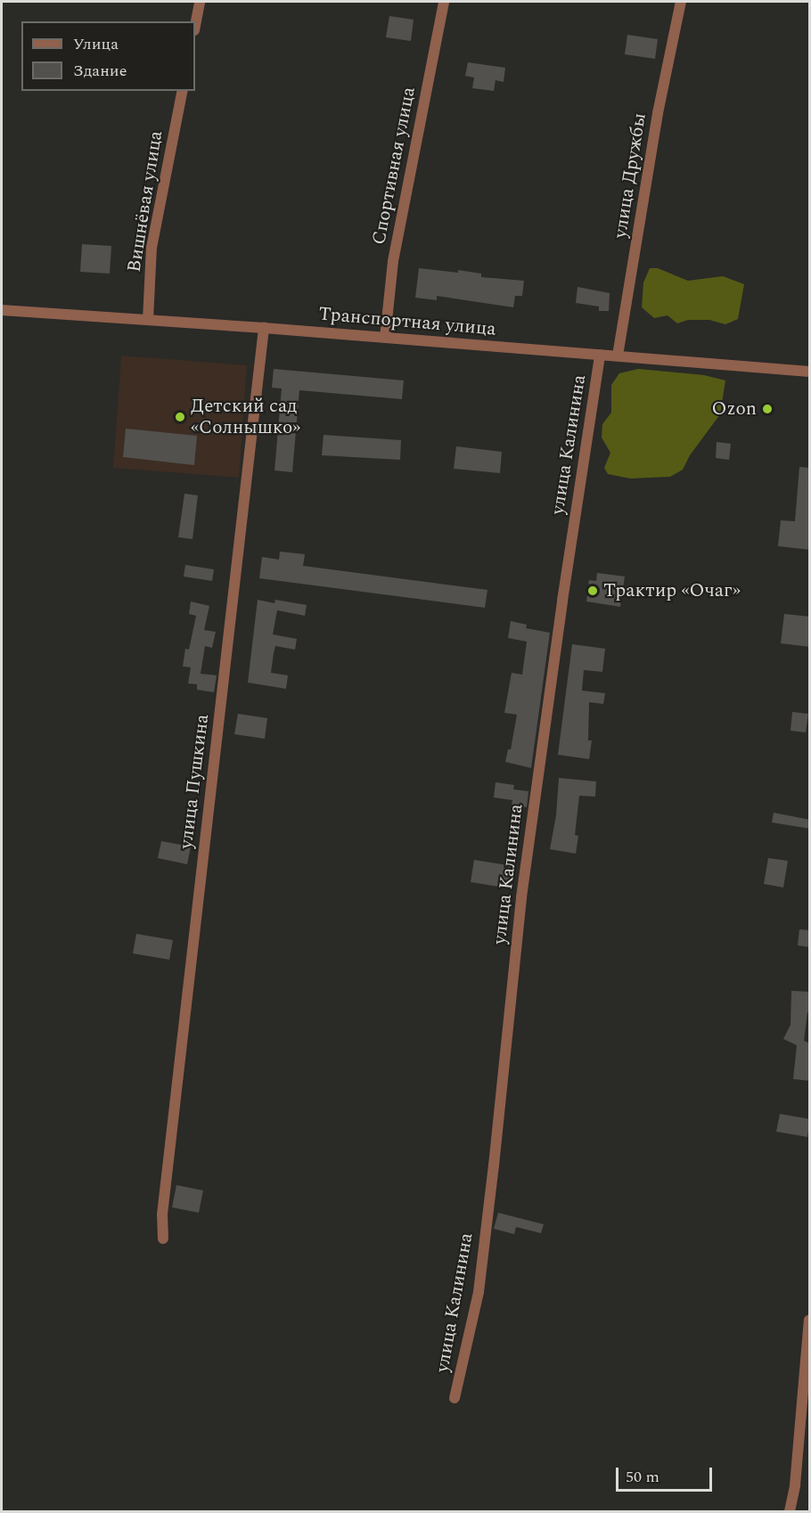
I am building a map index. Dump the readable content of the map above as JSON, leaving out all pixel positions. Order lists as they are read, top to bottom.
{
  "streets": {
    "street": [
      "Спортивная улица",
      "улица Дружбы",
      "Вишнёвая улица",
      "Транспортная улица",
      "улица Калинина",
      "улица Пушкина"
    ]
  },
  "crossings": [
    ["Спортивная улица", "Транспортная улица"],
    ["улица Дружбы", "Транспортная улица"],
    ["Вишнёвая улица", "Транспортная улица"],
    ["Транспортная улица", "улица Калинина"],
    ["Транспортная улица", "улица Пушкина"]
  ],
  "places": ["Ozon", "Детский сад «Солнышко»", "Трактир «Очаг»"],
  "legend": ["Улица", "Здание"],
  "scale_bar": "50 m"
}
